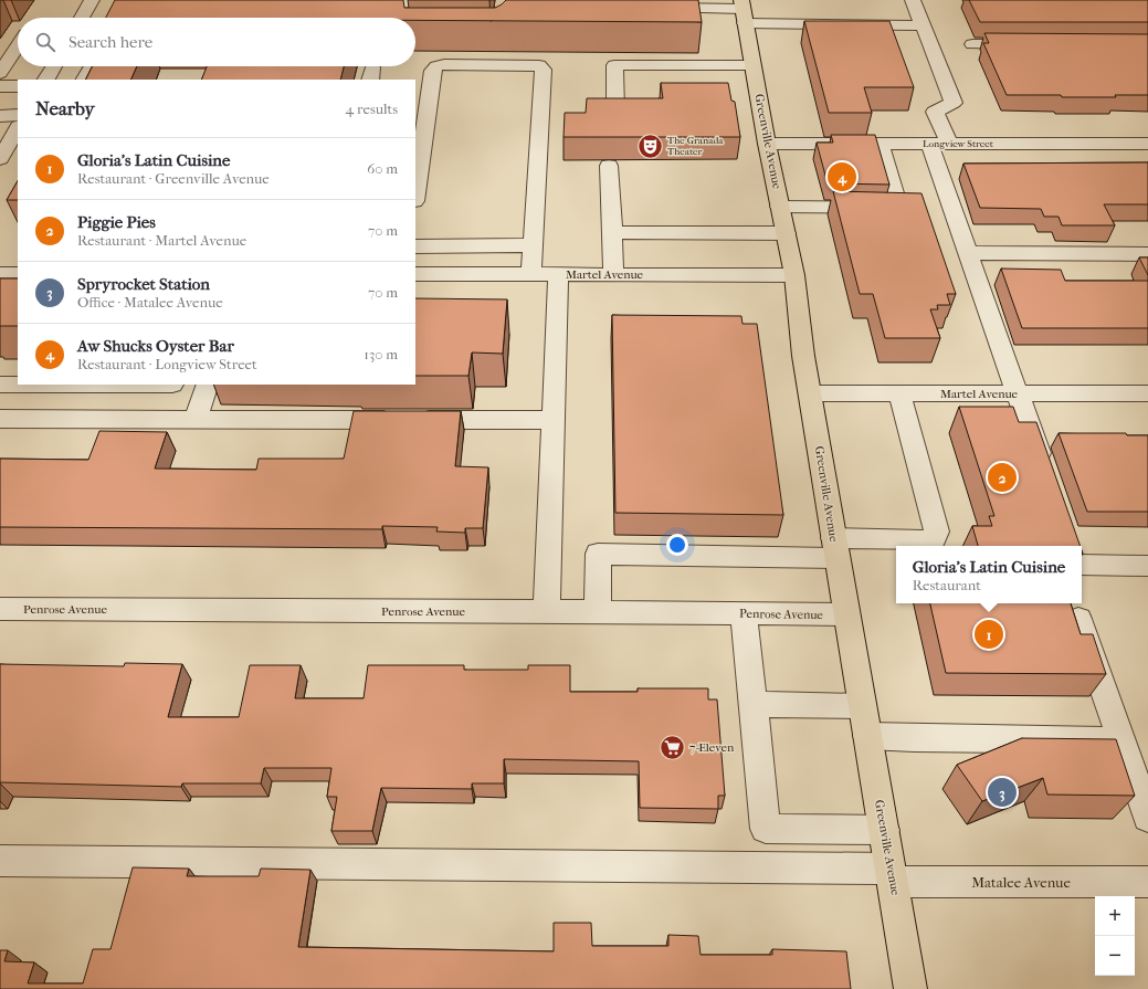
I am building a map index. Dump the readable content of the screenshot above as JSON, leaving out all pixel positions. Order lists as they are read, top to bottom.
{
  "streets": {
    "main road": ["Greenville Avenue"],
    "street": [
      "Longview Street",
      "Martel Avenue",
      "Penrose Avenue",
      "Matalee Avenue"
    ]
  },
  "crossings": [
    ["Greenville Avenue", "Longview Street"],
    ["Greenville Avenue", "Martel Avenue"],
    ["Greenville Avenue", "Penrose Avenue"],
    ["Greenville Avenue", "Matalee Avenue"]
  ],
  "places": {
    "theatre": ["The Granada Theater"],
    "supermarket": ["7-Eleven"]
  },
  "page": {
    "search": "Search here",
    "heading": ["Nearby", "4 results"],
    "list": [
      {
        "mark": "1",
        "name": "Gloria's Latin Cuisine",
        "note": "Restaurant · Greenville Avenue",
        "value": "60 m"
      },
      {
        "mark": "2",
        "name": "Piggie Pies",
        "note": "Restaurant · Martel Avenue",
        "value": "70 m"
      },
      {
        "mark": "3",
        "name": "Spryrocket Station",
        "note": "Office · Matalee Avenue",
        "value": "70 m"
      },
      {
        "mark": "4",
        "name": "Aw Shucks Oyster Bar",
        "note": "Restaurant · Longview Street",
        "value": "130 m"
      }
    ],
    "pins": [
      "4",
      "2",
      "1",
      "3"
    ],
    "popup": ["Gloria's Latin Cuisine", "Restaurant"],
    "map_buttons": ["+", "−"]
  }
}
